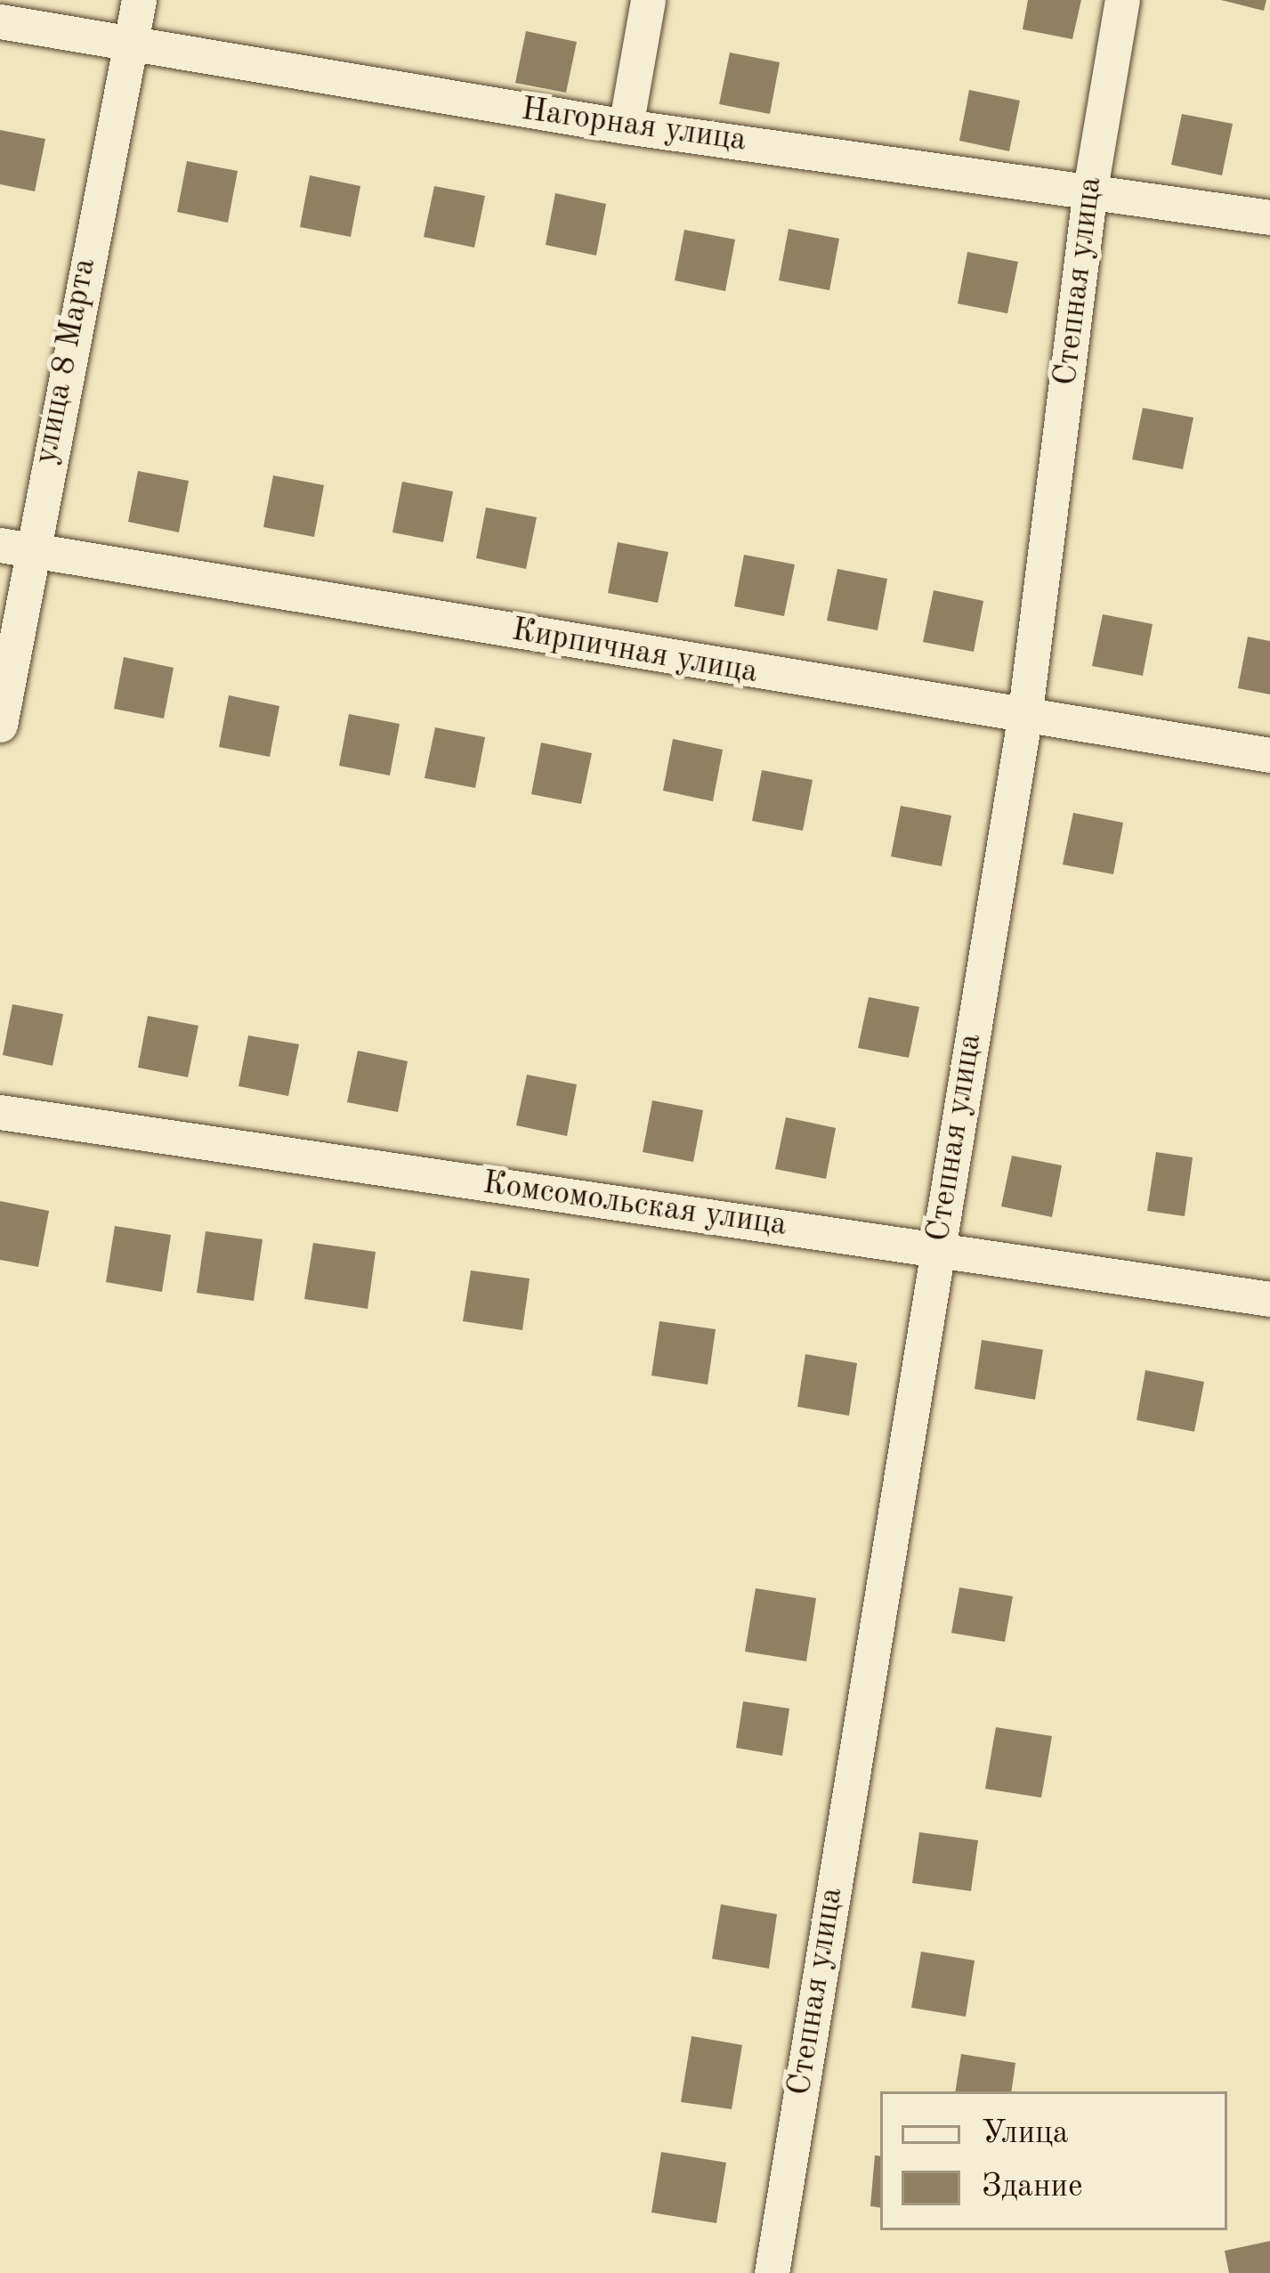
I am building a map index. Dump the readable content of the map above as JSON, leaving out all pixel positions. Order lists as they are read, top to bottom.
{
  "streets": {
    "street": [
      "Нагорная улица",
      "Степная улица",
      "улица 8 Марта",
      "Кирпичная улица",
      "Комсомольская улица"
    ]
  },
  "crossings": [
    ["Нагорная улица", "Степная улица"],
    ["Нагорная улица", "улица 8 Марта"],
    ["Степная улица", "Кирпичная улица"],
    ["Степная улица", "Комсомольская улица"],
    ["улица 8 Марта", "Кирпичная улица"]
  ],
  "legend": ["Улица", "Здание"]
}
